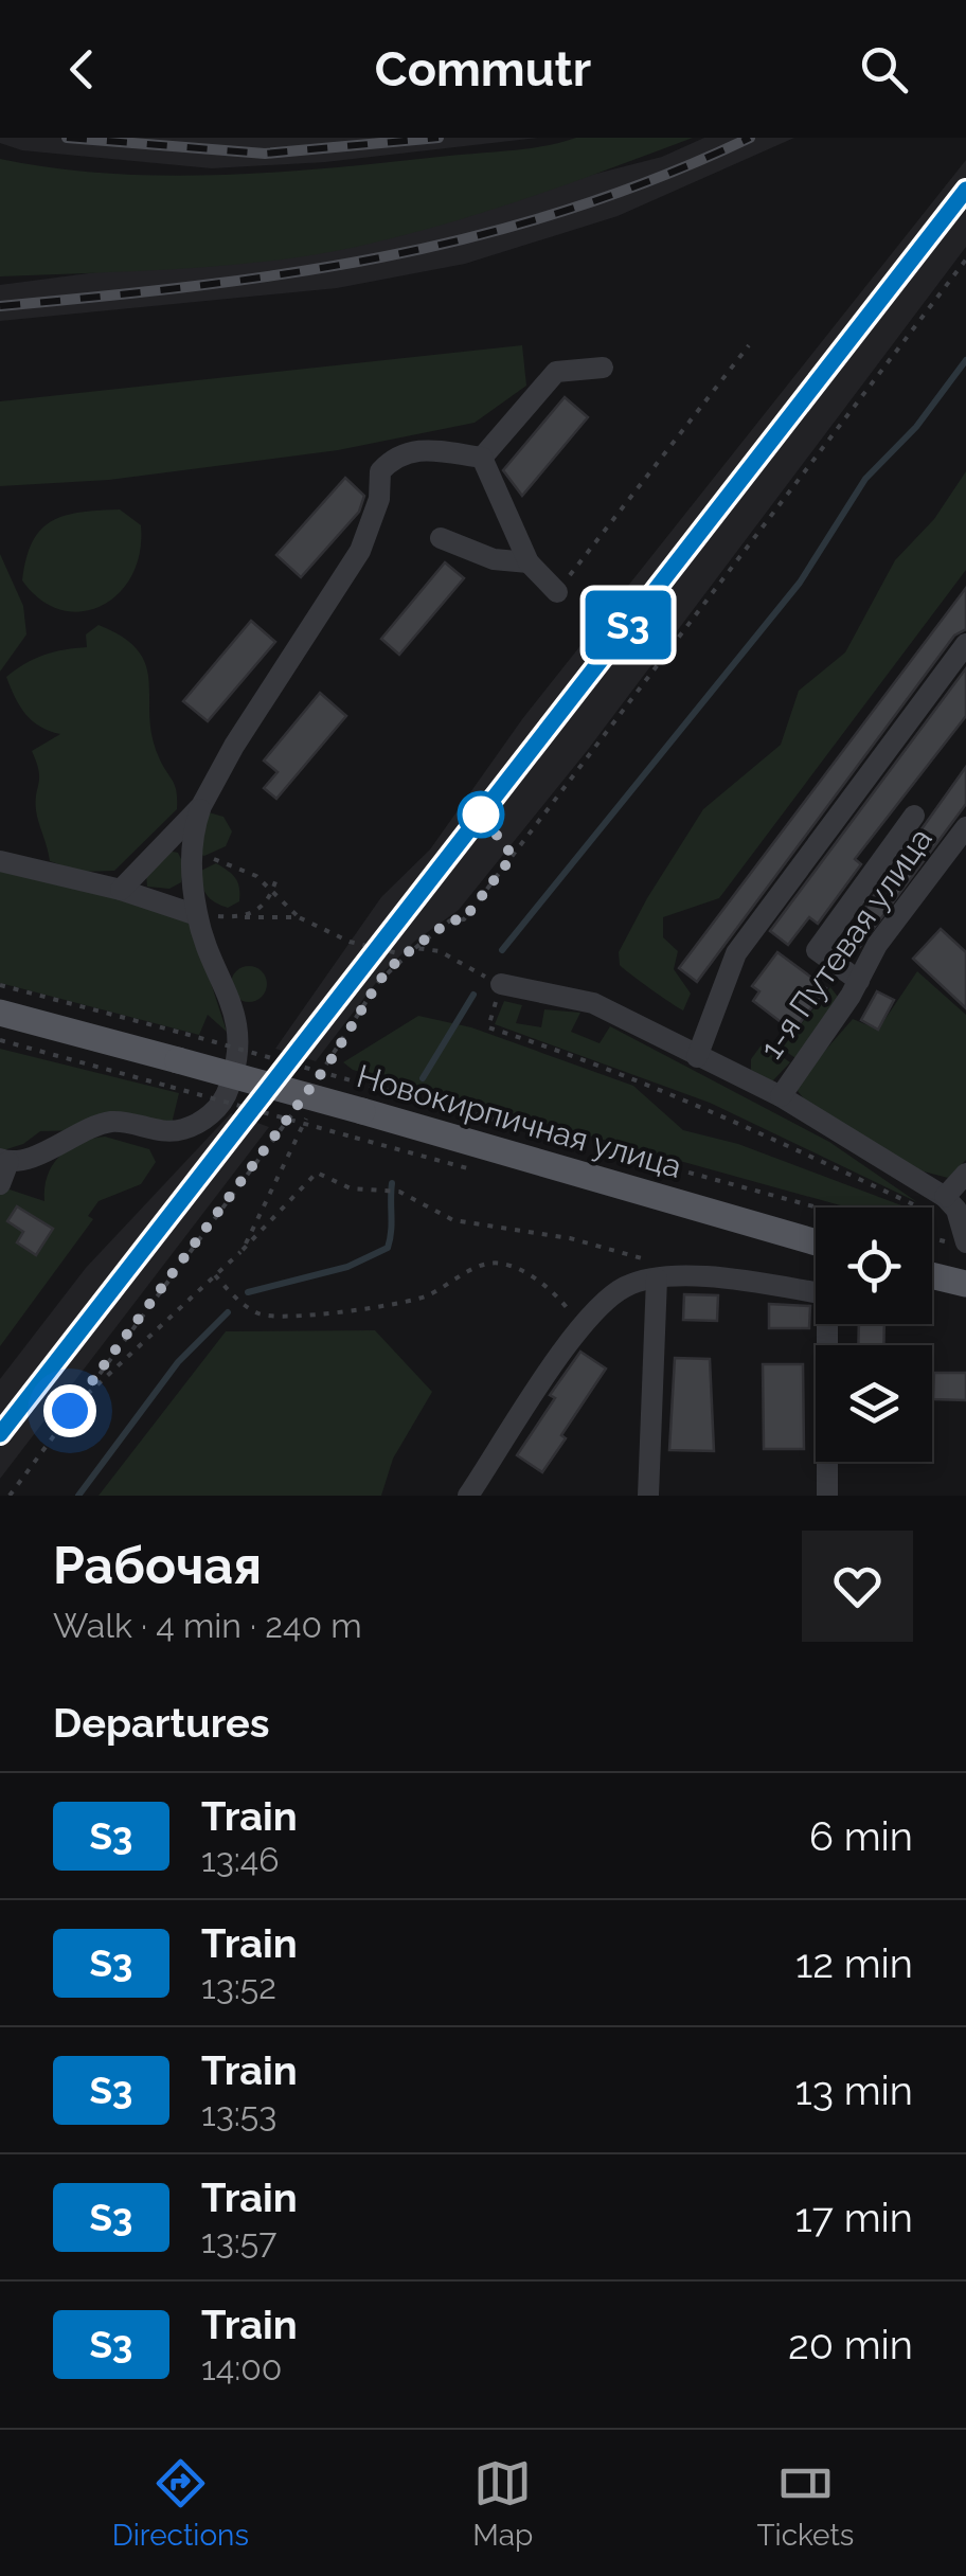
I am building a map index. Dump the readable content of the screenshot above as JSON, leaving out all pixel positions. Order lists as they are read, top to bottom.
{
  "streets": {
    "main road": ["Новокирпичная улица"],
    "street": ["1-я Путевая улица"]
  },
  "page": {
    "header": "Commutr",
    "on_map": "S3",
    "heading": [
      ["Рабочая", "Walk · 4 min · 240 m"],
      "Departures"
    ],
    "list": [
      {
        "mark": "S3",
        "name": "Train",
        "note": "13:46",
        "value": "6 min"
      },
      {
        "mark": "S3",
        "name": "Train",
        "note": "13:52",
        "value": "12 min"
      },
      {
        "mark": "S3",
        "name": "Train",
        "note": "13:53",
        "value": "13 min"
      },
      {
        "mark": "S3",
        "name": "Train",
        "note": "13:57",
        "value": "17 min"
      },
      {
        "mark": "S3",
        "name": "Train",
        "note": "14:00",
        "value": "20 min"
      }
    ],
    "tabs": ["Directions", "Map", "Tickets"]
  }
}
